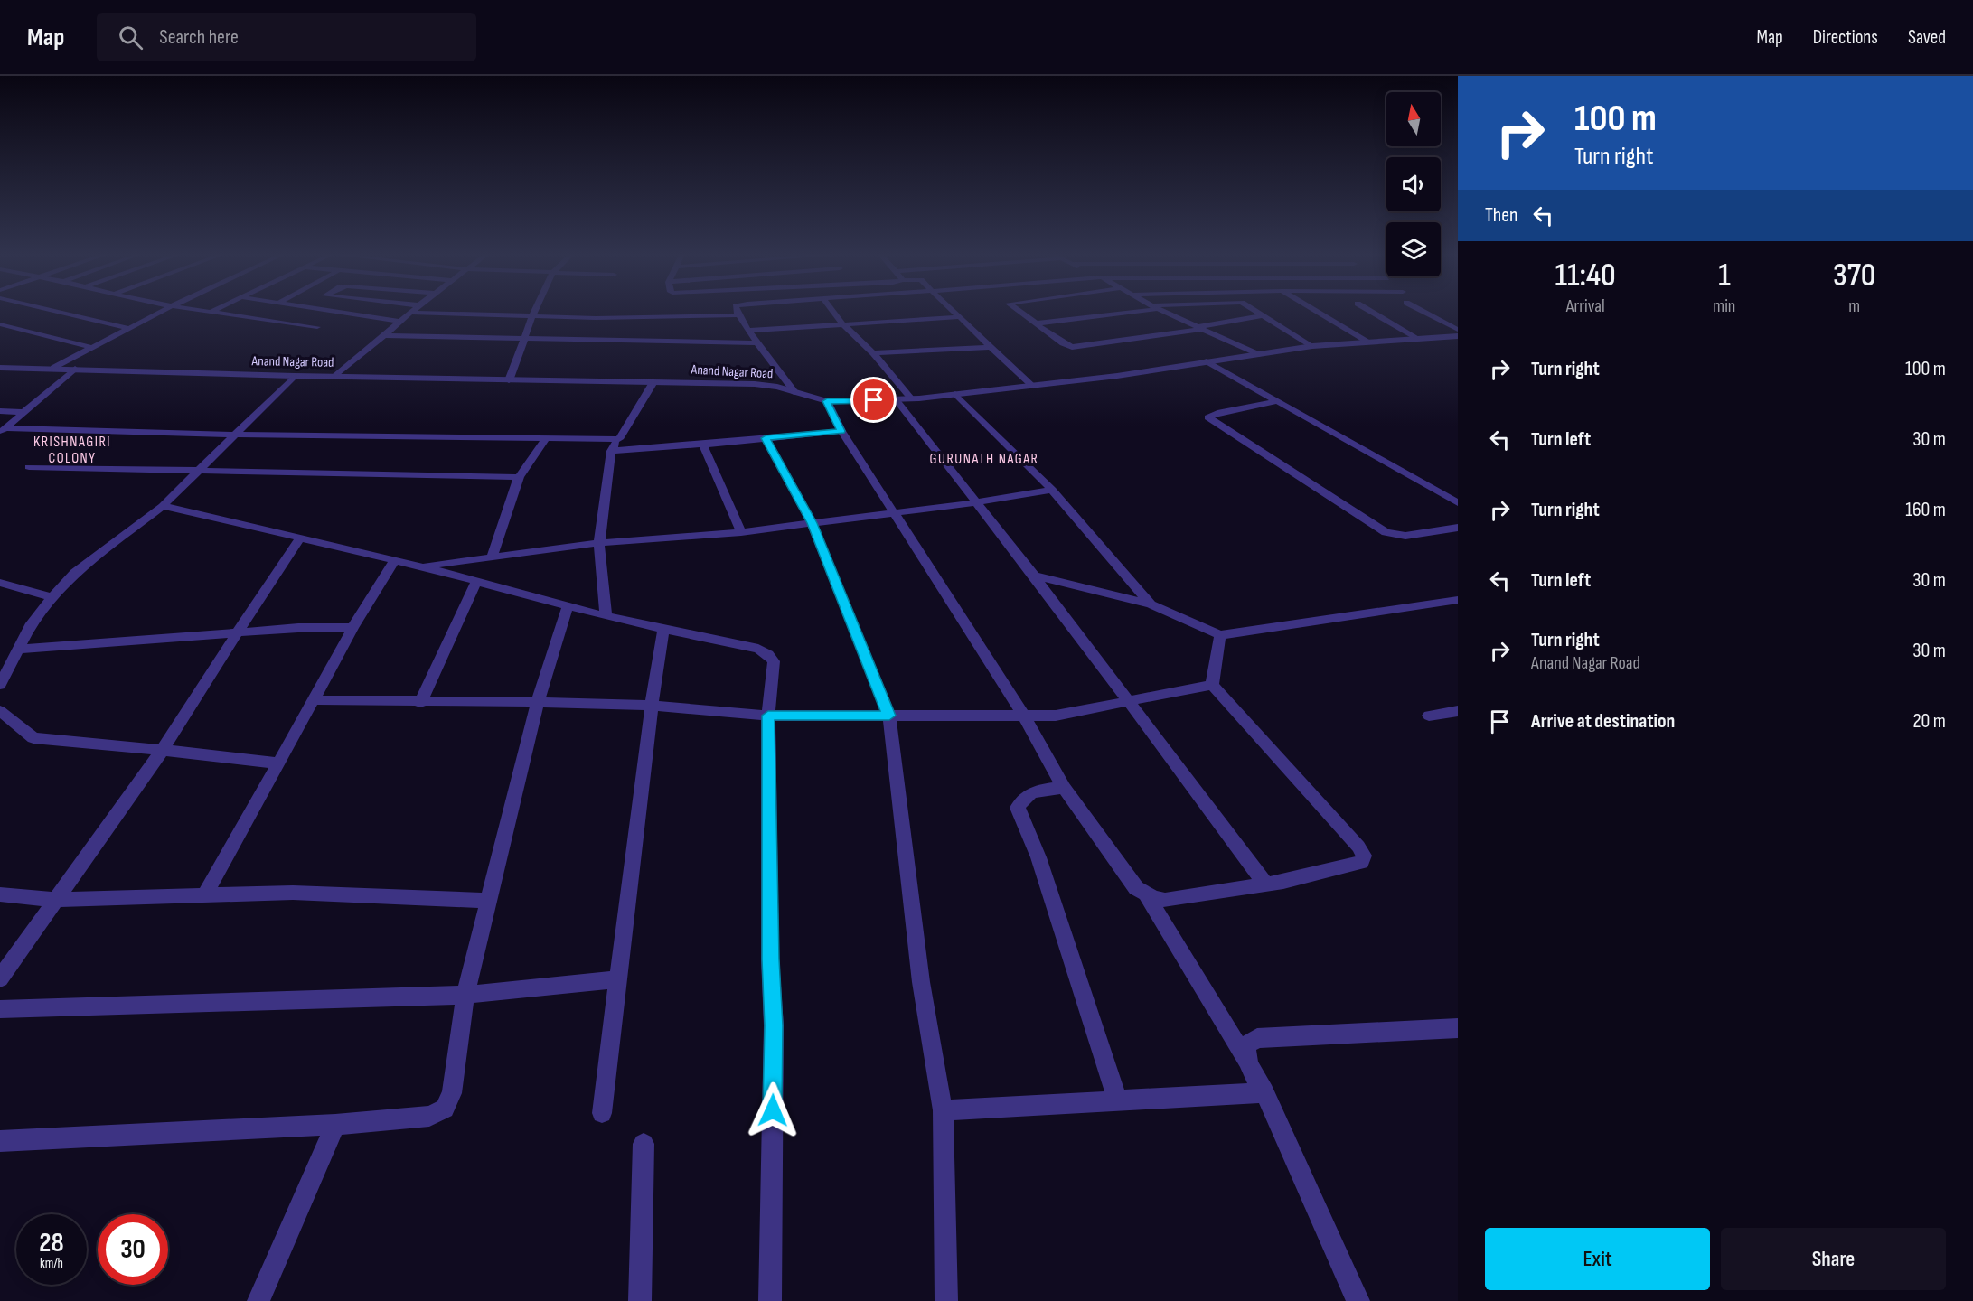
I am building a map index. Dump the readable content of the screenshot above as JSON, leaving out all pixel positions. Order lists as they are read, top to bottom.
{
  "streets": {
    "street": ["Anand Nagar Road"]
  },
  "districts": ["KRISHNAGIRI COLONY", "GURUNATH NAGAR"],
  "north": "top",
  "page": {
    "header": "Map",
    "search": "Search here",
    "nav": ["Map", "Directions", "Saved"],
    "turn": ["100 m", "Turn right"],
    "then": "Then",
    "eta": [
      "11:40",
      "Arrival",
      "1",
      "min",
      "370",
      "m"
    ],
    "list": [
      {
        "name": "Turn right",
        "value": "100 m"
      },
      {
        "name": "Turn left",
        "value": "30 m"
      },
      {
        "name": "Turn right",
        "value": "160 m"
      },
      {
        "name": "Turn left",
        "value": "30 m"
      },
      {
        "name": "Turn right",
        "note": "Anand Nagar Road",
        "value": "30 m"
      },
      {
        "name": "Arrive at destination",
        "value": "20 m"
      }
    ],
    "speed": "28 km/h",
    "limit": "30",
    "buttons": ["Exit", "Share"]
  }
}
